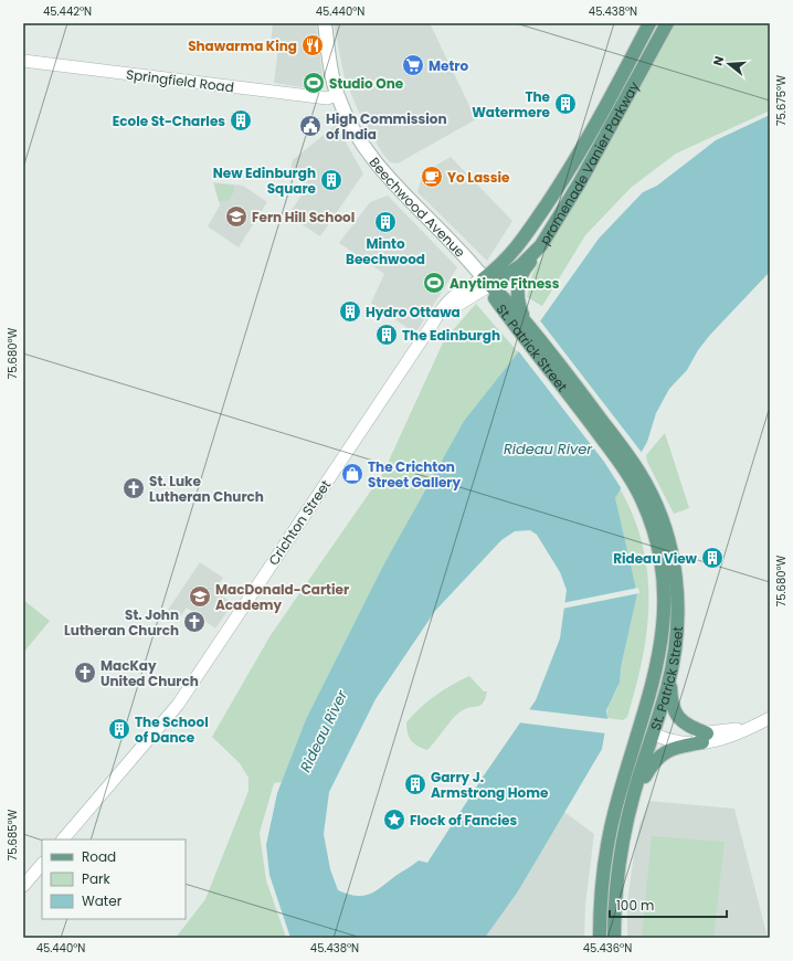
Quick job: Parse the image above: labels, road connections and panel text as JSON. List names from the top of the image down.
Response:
{
  "streets": {
    "main road": ["promenade Vanier Parkway", "Beechwood Avenue", "St. Patrick Street"],
    "street": ["Springfield Road", "Crichton Street"]
  },
  "crossings": [
    ["Springfield Road", "Beechwood Avenue"],
    ["promenade Vanier Parkway", "Beechwood Avenue"],
    ["promenade Vanier Parkway", "St. Patrick Street"],
    ["promenade Vanier Parkway", "Crichton Street"],
    ["Beechwood Avenue", "St. Patrick Street"],
    ["Beechwood Avenue", "Crichton Street"],
    ["St. Patrick Street", "Crichton Street"]
  ],
  "water": ["Rideau River"],
  "places": {
    "restaurant": ["Shawarma King"],
    "supermarket": ["Metro"],
    "sports": ["Studio One", "Anytime Fitness"],
    "building": [
      "The Watermere",
      "Ecole St-Charles",
      "New Edinburgh Square",
      "Minto Beechwood",
      "Hydro Ottawa",
      "The Edinburgh",
      "Rideau View",
      "The School of Dance",
      "Garry J. Armstrong Home"
    ],
    "public building": ["High Commission of India"],
    "cafe": ["Yo Lassie"],
    "school or university": ["Fern Hill School", "MacDonald-Cartier Academy"],
    "shop": ["The Crichton Street Gallery"],
    "church": ["St. Luke Lutheran Church", "St. John Lutheran Church", "MacKay United Church"],
    "place": ["Flock of Fancies"]
  },
  "legend": ["Road", "Park", "Water"],
  "scale_bar": "100 m",
  "north": "left",
  "coordinates": [
    "45.442°N",
    "45.440°N",
    "45.438°N",
    "75.675°W",
    "75.680°W",
    "75.685°W",
    "45.436°N"
  ]
}
